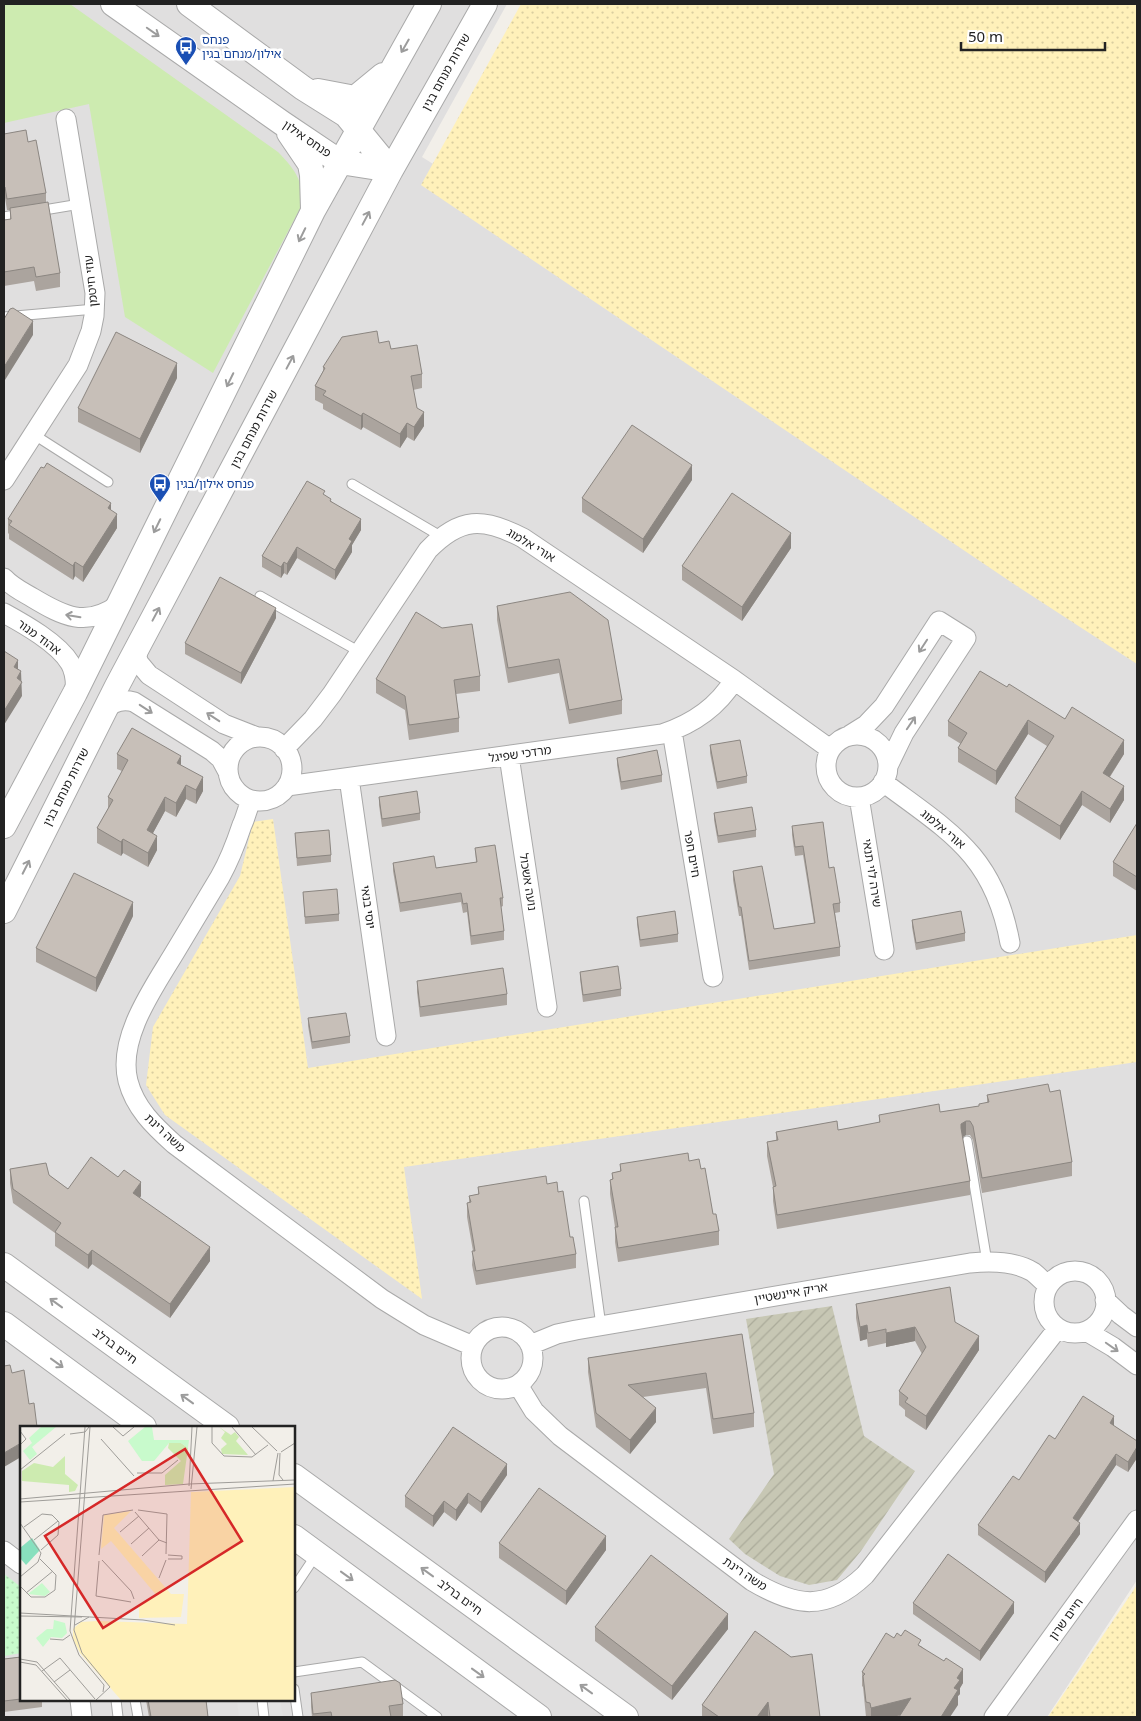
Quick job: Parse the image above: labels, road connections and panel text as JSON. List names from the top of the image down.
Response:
{
  "streets": {
    "street": [
      "שדרות מנחם בגין",
      "פנחס אילון",
      "עוזי חיטמן",
      "אורי אלמוג",
      "אהוד מנור",
      "מרדכי שפיגל",
      "חיים חפר",
      "שירה לוי תנאי",
      "נועה אשכול",
      "יוסי בנאי",
      "משה רינת",
      "אריק איינשטיין",
      "חיים ברלב",
      "חיים שרון"
    ]
  },
  "crossings": [
    ["שדרות מנחם בגין", "פנחס אילון"],
    ["אורי אלמוג", "מרדכי שפיגל"],
    ["אורי אלמוג", "שירה לוי תנאי"],
    ["אורי אלמוג", "משה רינת"],
    ["מרדכי שפיגל", "חיים חפר"],
    ["מרדכי שפיגל", "נועה אשכול"],
    ["מרדכי שפיגל", "יוסי בנאי"],
    ["מרדכי שפיגל", "משה רינת"],
    ["משה רינת", "אריק איינשטיין"]
  ],
  "places": {
    "bus stop": ["פנחס אילון/מנחם בגין", "פנחס אילון/בגין"]
  },
  "scale_bar": "50 m"
}
